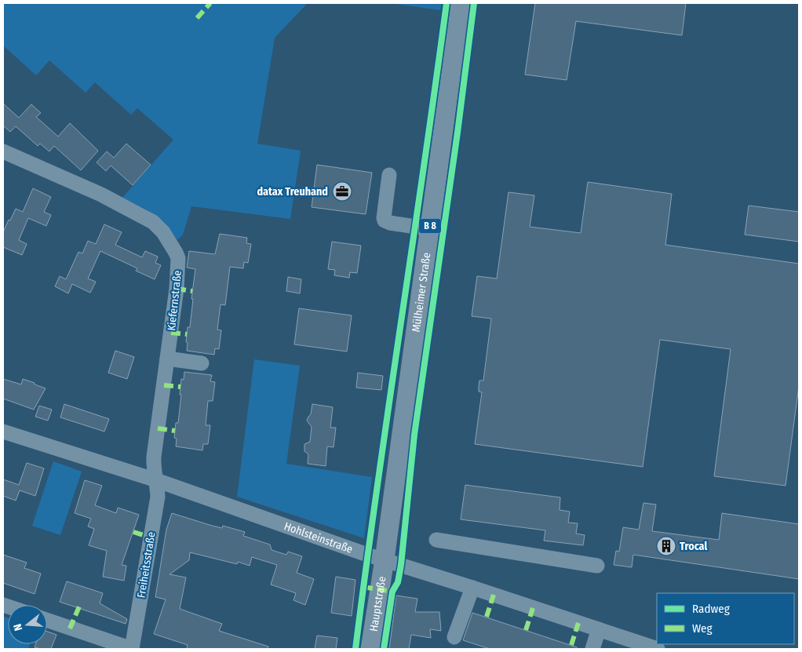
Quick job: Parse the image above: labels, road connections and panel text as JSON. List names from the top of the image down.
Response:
{
  "streets": {
    "main road": ["B 8", "Mülheimer Straße", "Hauptstraße"],
    "street": ["Kiefernstraße", "Hohlsteinstraße", "Freiheitsstraße"]
  },
  "crossings": [
    ["Mülheimer Straße", "Hohlsteinstraße"],
    ["Mülheimer Straße", "Hauptstraße"],
    ["Kiefernstraße", "Hohlsteinstraße"],
    ["Kiefernstraße", "Freiheitsstraße"],
    ["Hohlsteinstraße", "Freiheitsstraße"],
    ["Hohlsteinstraße", "Hauptstraße"]
  ],
  "places": {
    "office": ["datax Treuhand"],
    "building": ["Trocal"]
  },
  "legend": ["Radweg", "Weg"],
  "north": "left"
}
